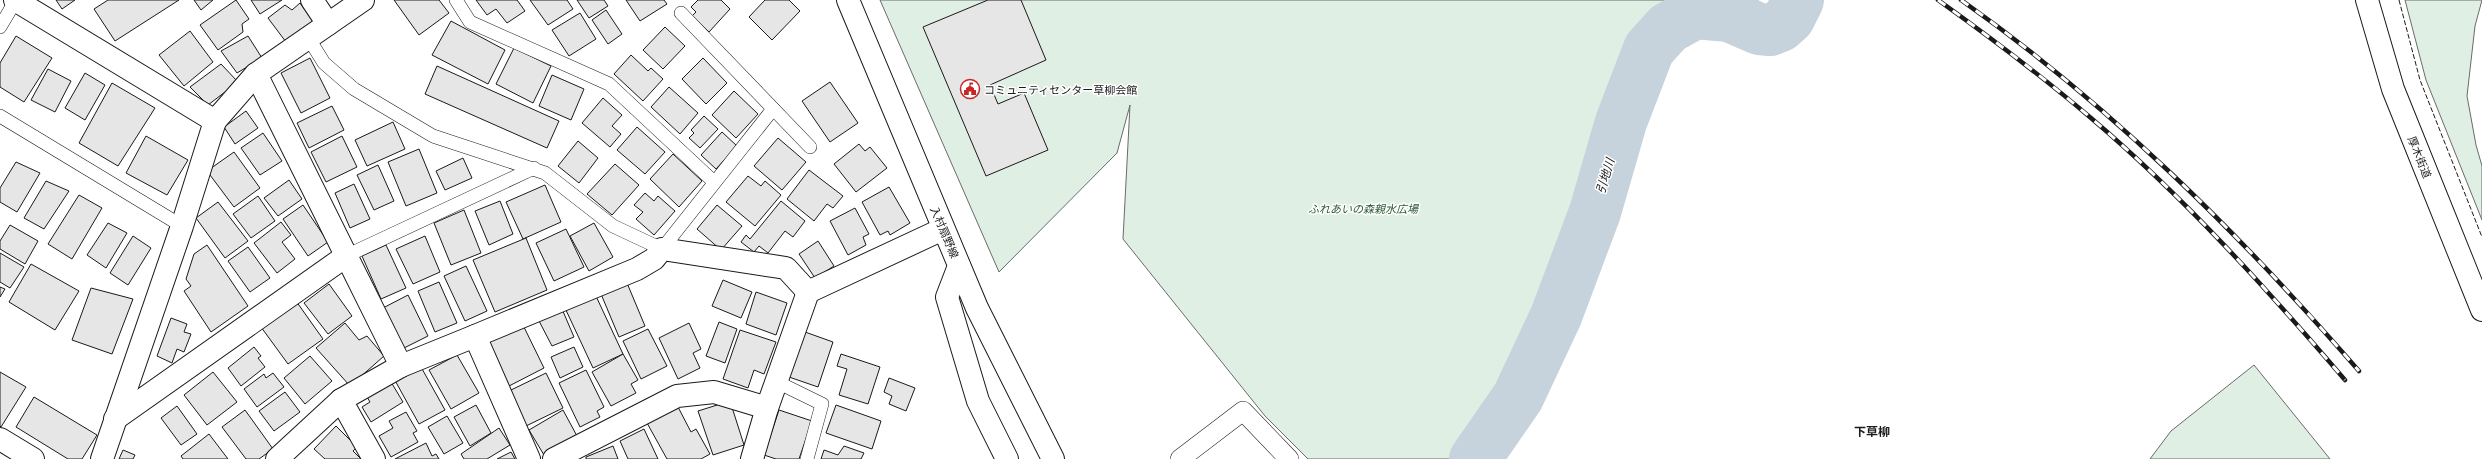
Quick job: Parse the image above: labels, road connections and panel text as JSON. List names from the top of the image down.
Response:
{
  "streets": {
    "street": ["厚木街道", "入村扇野線"]
  },
  "districts": ["下草柳"],
  "water": ["引地川"],
  "parks": ["ふれあいの森親水広場"],
  "places": {
    "public building": ["コミュニティセンター草柳会館"]
  }
}
